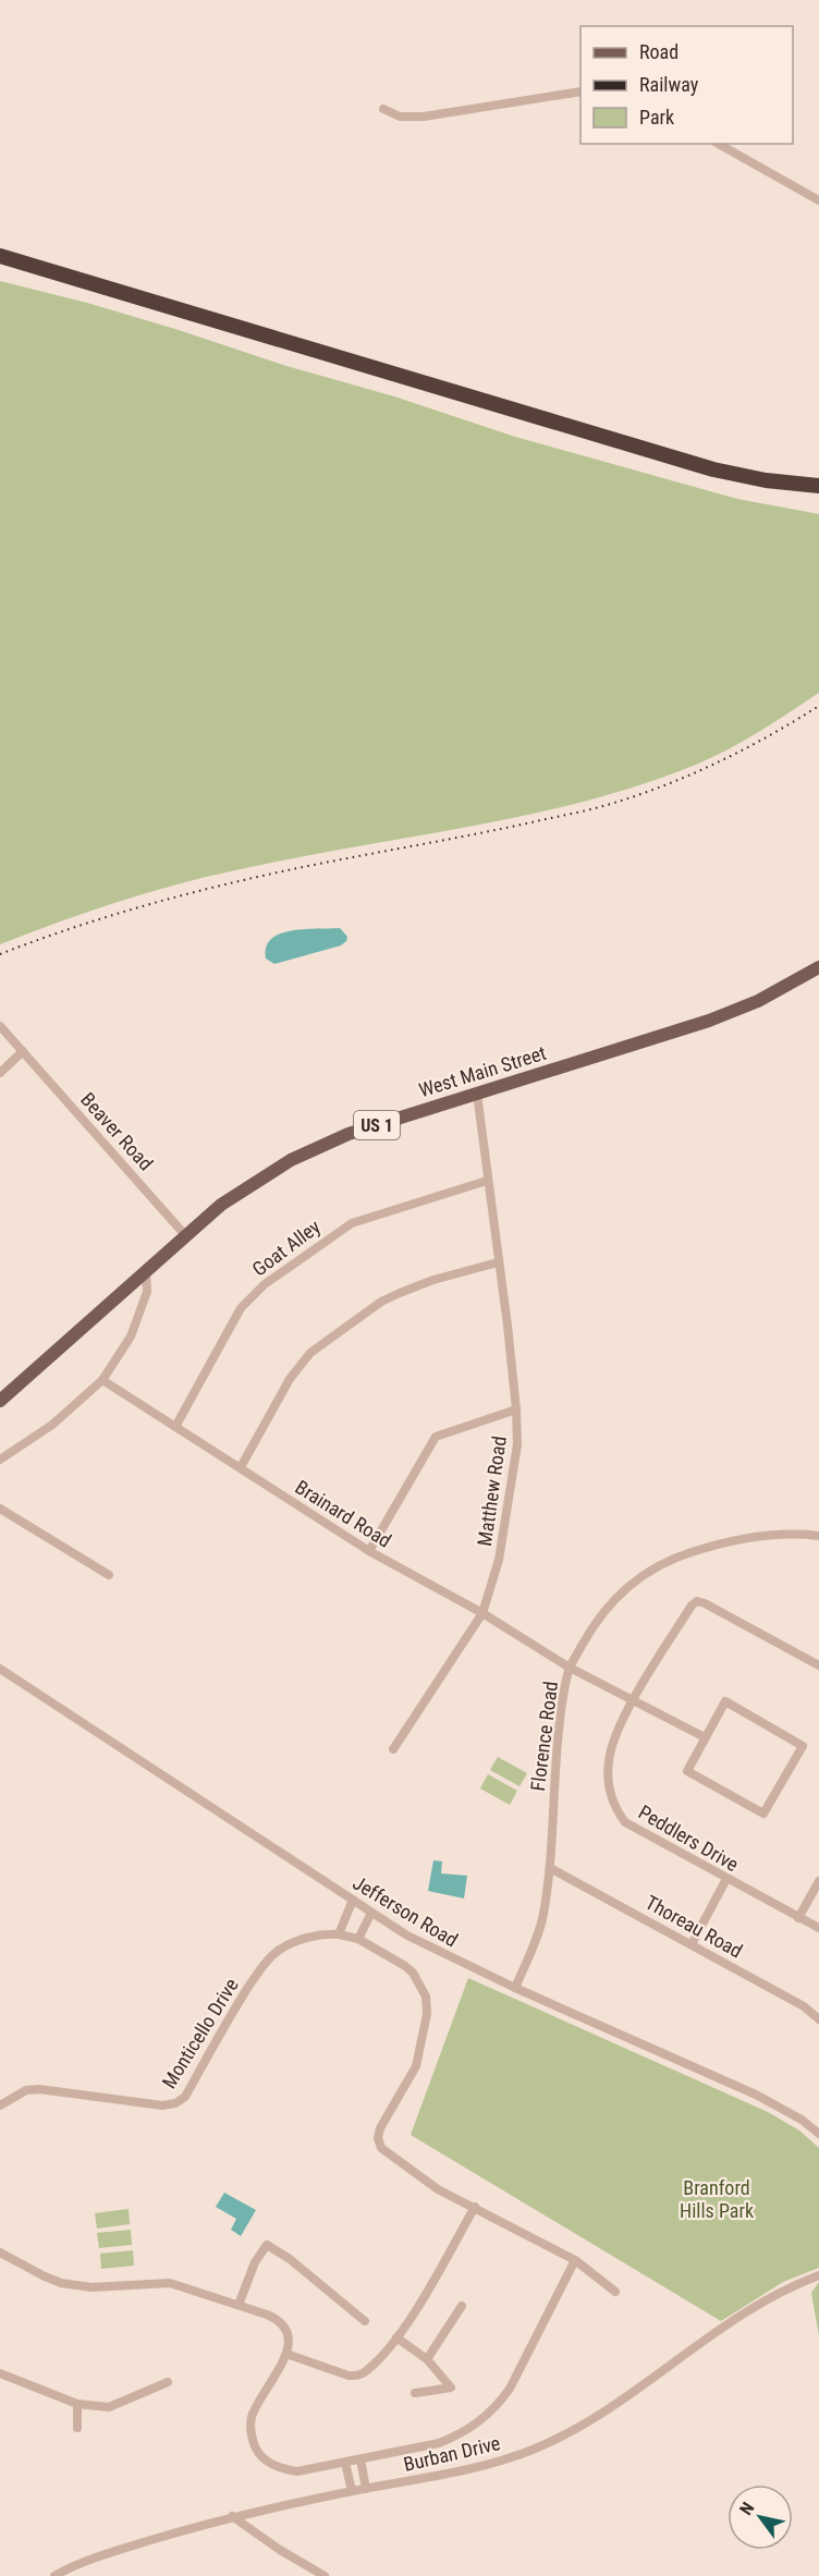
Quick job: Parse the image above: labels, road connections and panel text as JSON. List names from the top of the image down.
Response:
{
  "streets": {
    "main road": ["West Main Street", "US 1"],
    "street": [
      "Beaver Road",
      "Goat Alley",
      "Matthew Road",
      "Brainard Road",
      "Florence Road",
      "Peddlers Drive",
      "Jefferson Road",
      "Thoreau Road",
      "Monticello Drive",
      "Burban Drive"
    ]
  },
  "crossings": [
    ["West Main Street", "Beaver Road"],
    ["West Main Street", "Matthew Road"],
    ["Goat Alley", "Matthew Road"],
    ["Goat Alley", "Brainard Road"],
    ["Matthew Road", "Brainard Road"],
    ["Brainard Road", "Florence Road"],
    ["Florence Road", "Jefferson Road"],
    ["Florence Road", "Thoreau Road"]
  ],
  "parks": ["Branford Hills Park"],
  "legend": ["Road", "Railway", "Park"],
  "north": "top left"
}
